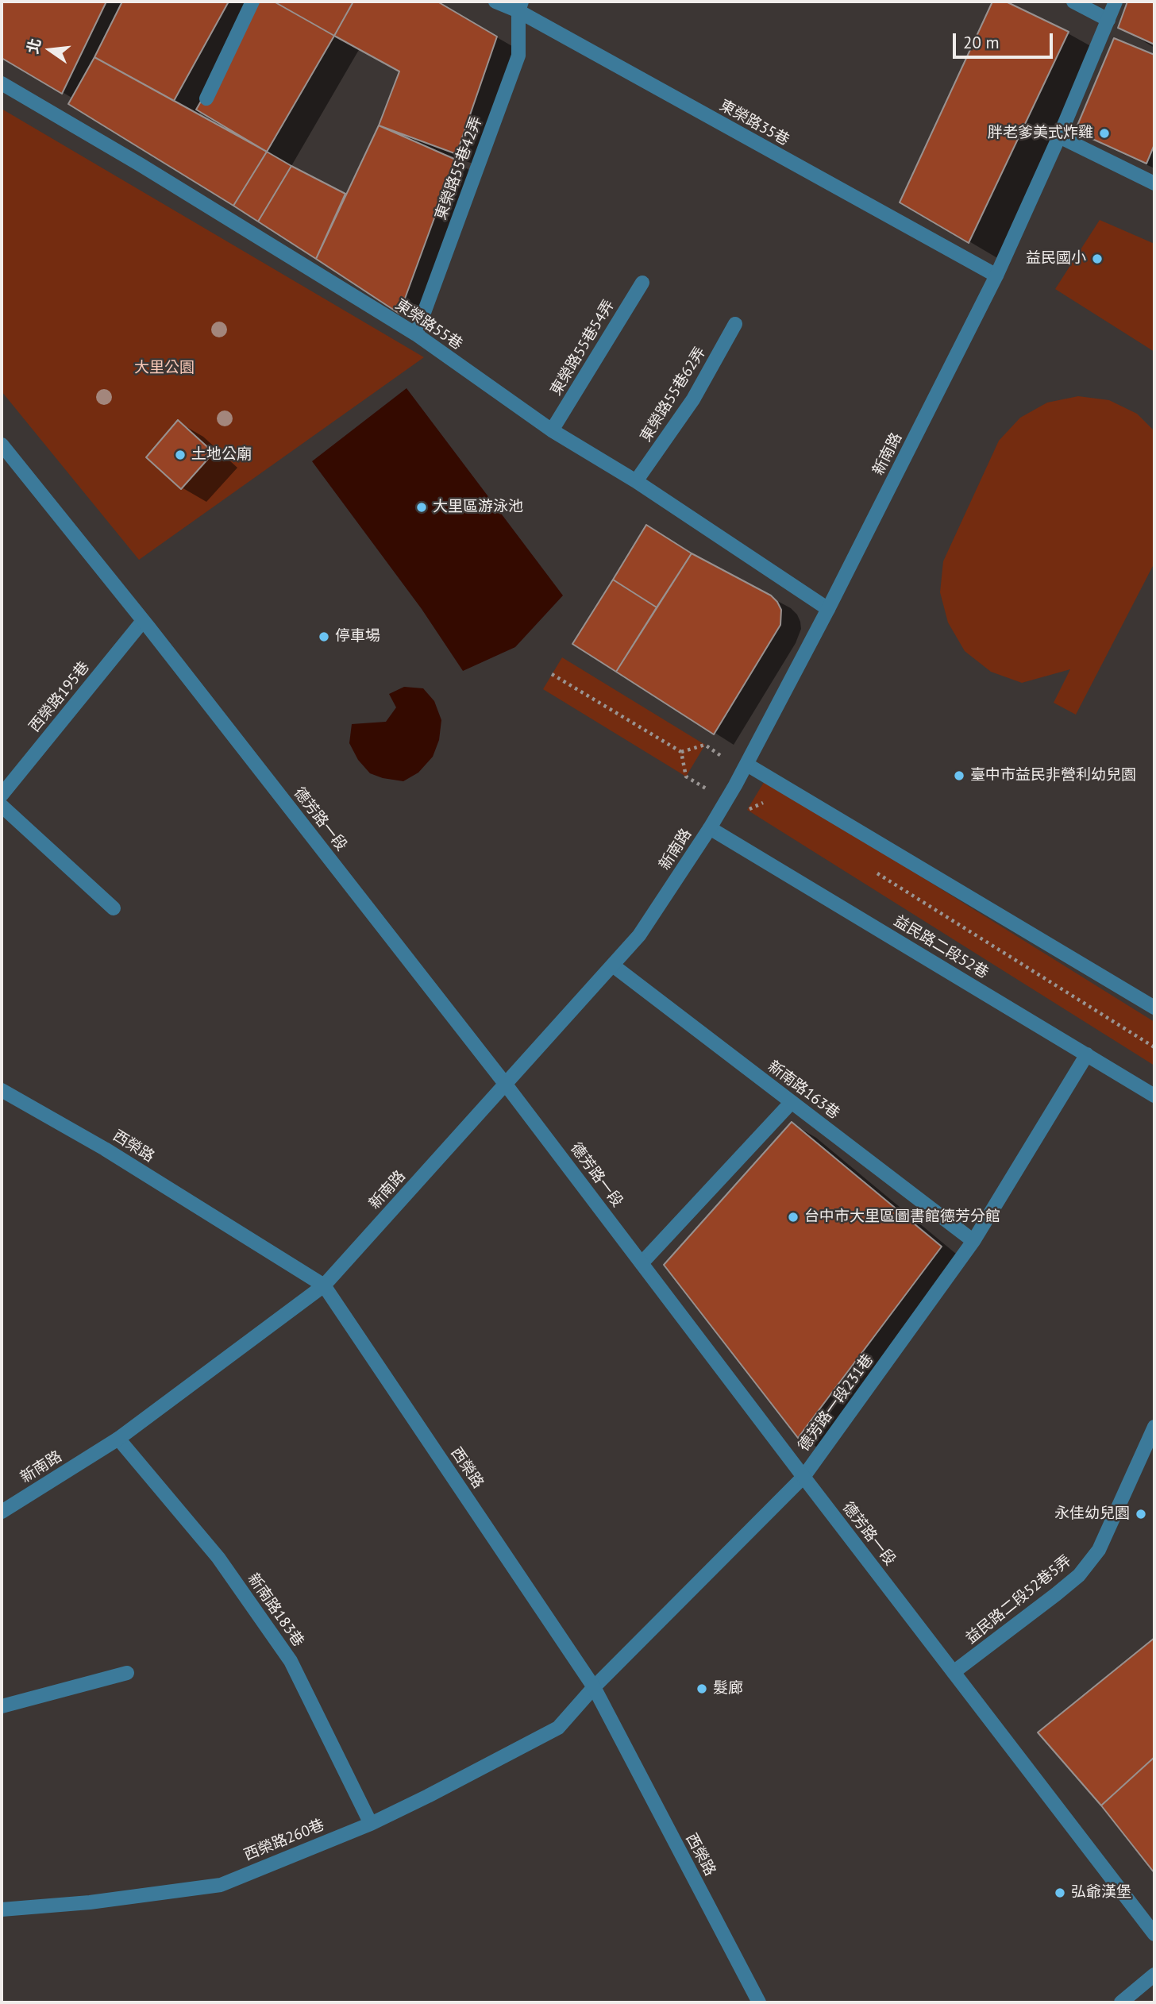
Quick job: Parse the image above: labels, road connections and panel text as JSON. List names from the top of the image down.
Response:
{
  "streets": {
    "street": [
      "東榮路35巷",
      "東榮路55巷42弄",
      "東榮路55巷",
      "東榮路55巷54弄",
      "東榮路55巷62弄",
      "新南路",
      "西榮路195巷",
      "德芳路一段",
      "益民路二段52巷",
      "新南路163巷",
      "西榮路",
      "德芳路一段231巷",
      "益民路二段52巷5弄",
      "新南路183巷",
      "西榮路260巷"
    ]
  },
  "crossings": [
    ["東榮路35巷", "東榮路55巷42弄"],
    ["東榮路35巷", "新南路"],
    ["東榮路55巷42弄", "東榮路55巷"],
    ["東榮路55巷", "東榮路55巷54弄"],
    ["東榮路55巷", "東榮路55巷62弄"],
    ["東榮路55巷", "新南路"],
    ["新南路", "德芳路一段"],
    ["新南路", "益民路二段52巷"],
    ["新南路", "新南路163巷"],
    ["新南路", "西榮路"],
    ["新南路", "新南路183巷"],
    ["西榮路195巷", "德芳路一段"],
    ["德芳路一段", "德芳路一段231巷"],
    ["德芳路一段", "益民路二段52巷5弄"],
    ["益民路二段52巷", "德芳路一段231巷"],
    ["新南路163巷", "德芳路一段231巷"],
    ["西榮路", "德芳路一段231巷"],
    ["德芳路一段231巷", "西榮路260巷"],
    ["新南路183巷", "西榮路260巷"]
  ],
  "parks": ["大里公園"],
  "places": [
    "胖老爹美式炸雞",
    "益民國小",
    "土地公廟",
    "大里區游泳池",
    "停車場",
    "臺中市益民非營利幼兒園",
    "台中市大里區圖書館德芳分館",
    "永佳幼兒園",
    "髮廊",
    "弘爺漢堡"
  ],
  "scale_bar": "20 m",
  "north": "left"
}
